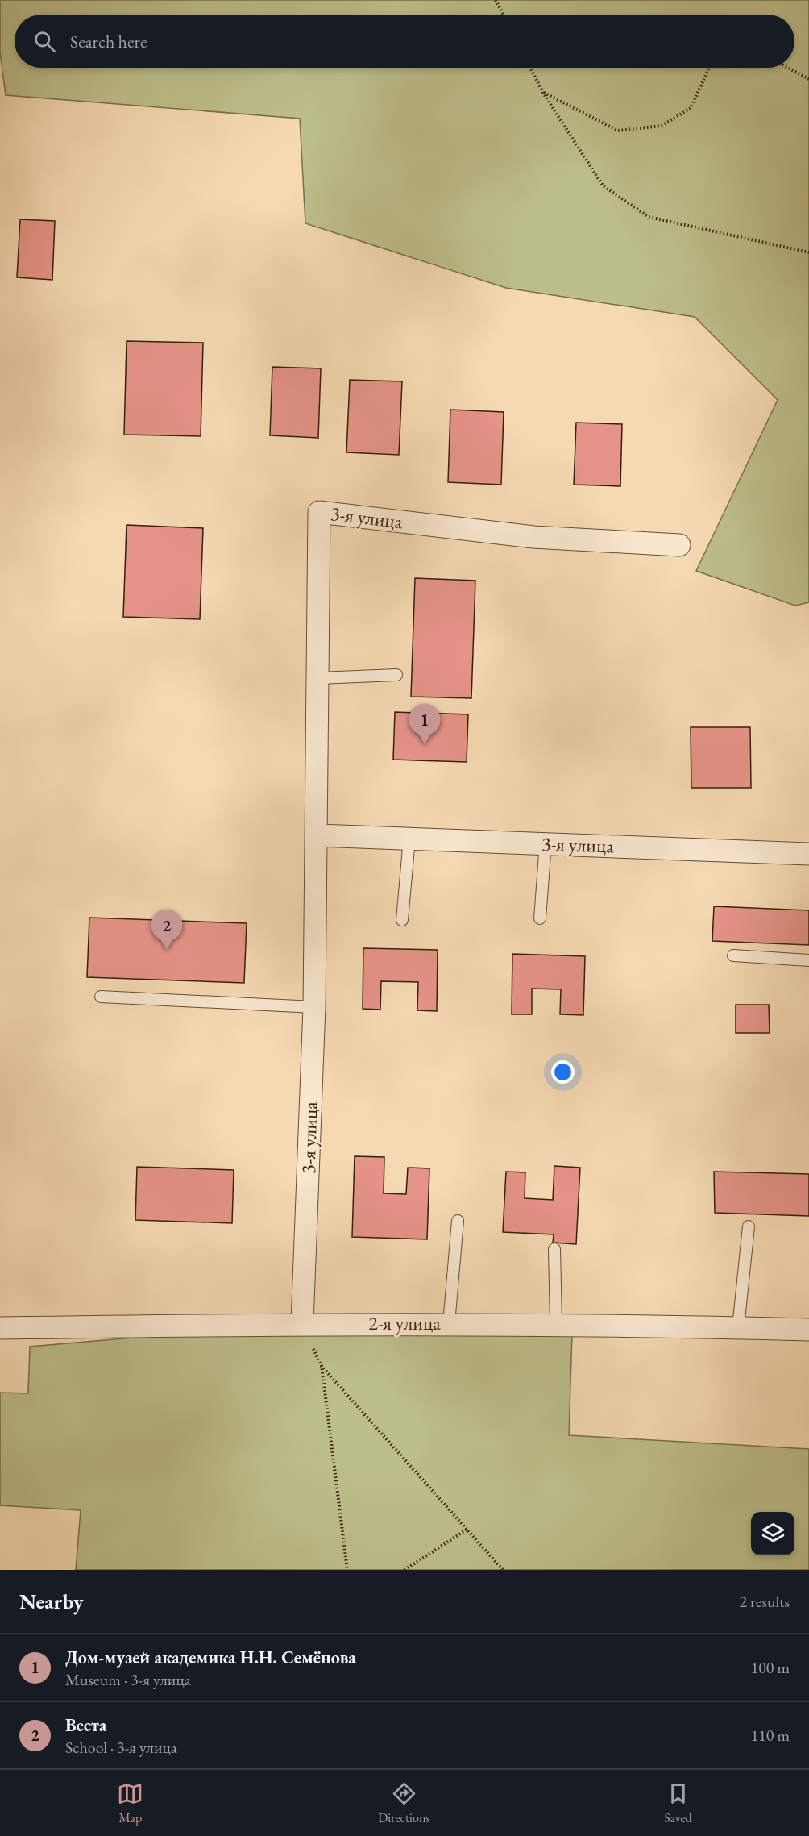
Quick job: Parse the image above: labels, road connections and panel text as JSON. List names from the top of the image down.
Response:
{
  "streets": {
    "street": ["3-я улица", "2-я улица"]
  },
  "crossings": [
    ["3-я улица", "2-я улица"]
  ],
  "page": {
    "search": "Search here",
    "pins": ["1", "2"],
    "heading": ["Nearby", "2 results"],
    "list": [
      {
        "mark": "1",
        "name": "Дом-музей академика Н.Н. Семёнова",
        "note": "Museum · 3-я улица",
        "value": "100 m"
      },
      {
        "mark": "2",
        "name": "Веста",
        "note": "School · 3-я улица",
        "value": "110 m"
      }
    ],
    "nav": ["Map", "Directions", "Saved"]
  }
}
